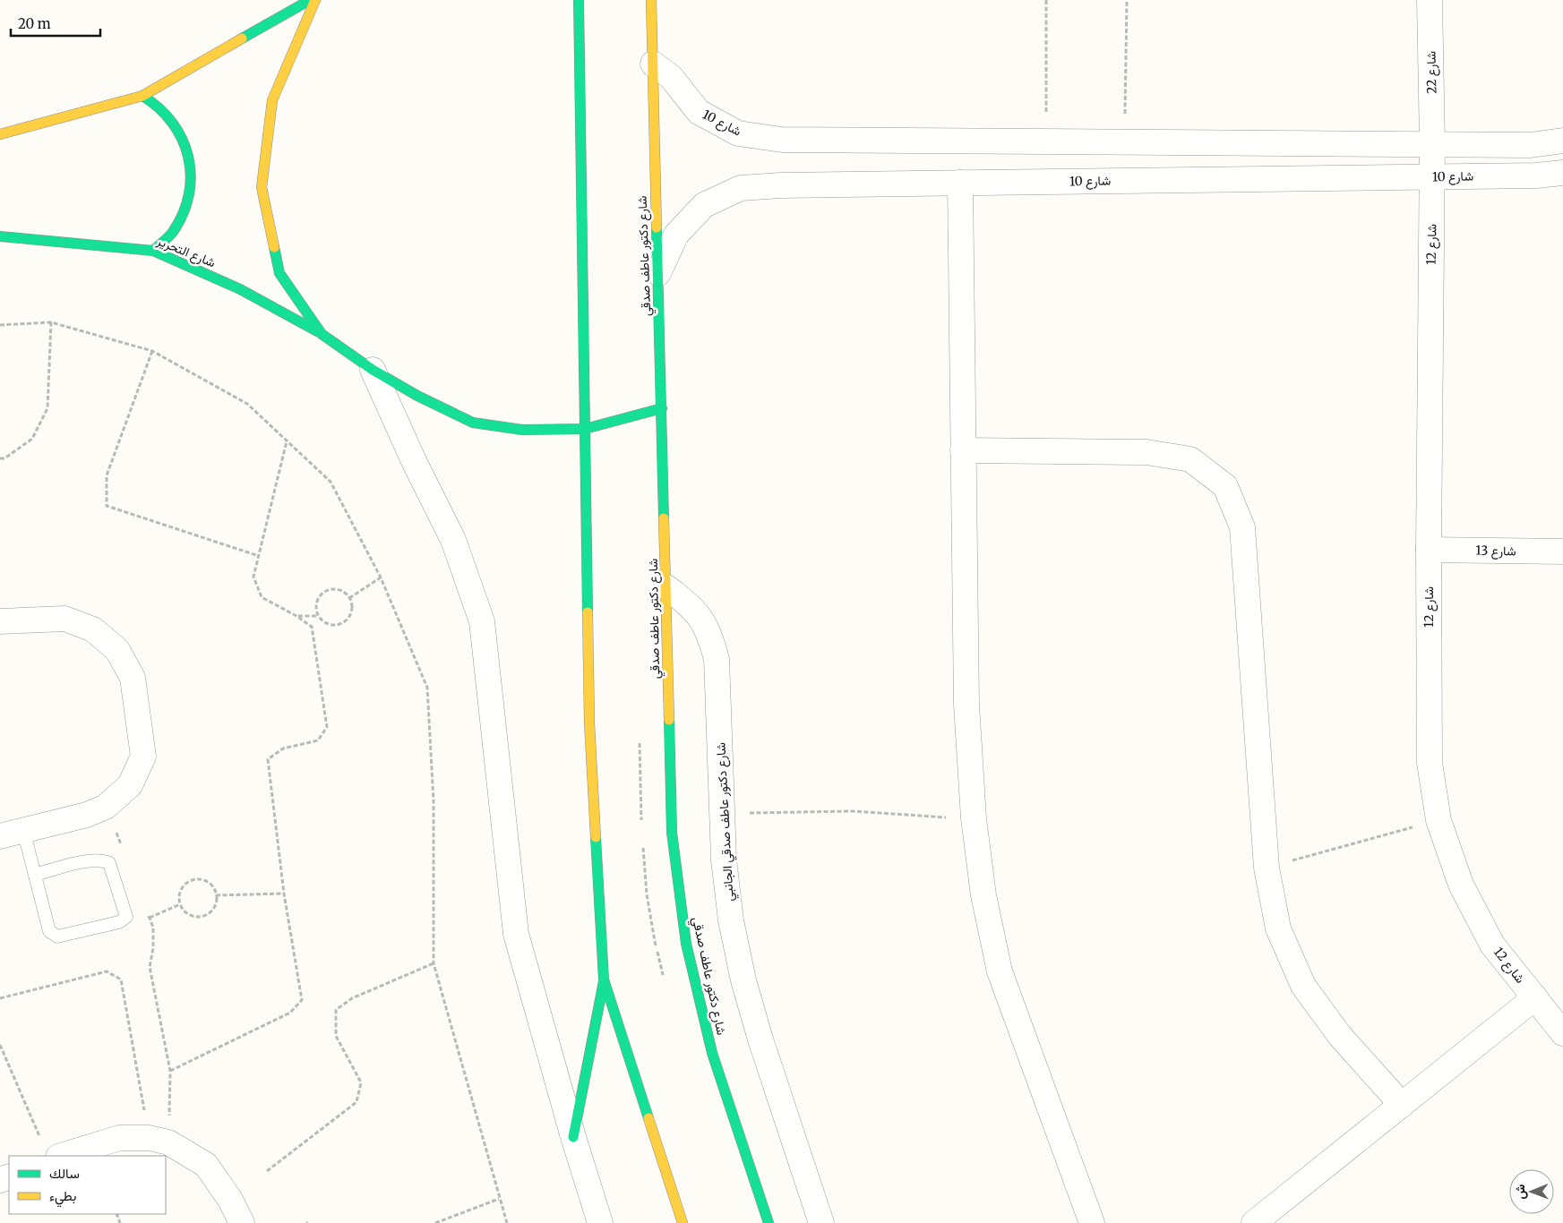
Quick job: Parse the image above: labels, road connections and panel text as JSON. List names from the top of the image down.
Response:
{
  "streets": {
    "street": [
      "شارع 22",
      "شارع 10",
      "شارع 12",
      "شارع التحرير",
      "شارع دكتور عاطف صدقي",
      "شارع 13",
      "شارع دكتور عاطف صدقي الجانبي"
    ]
  },
  "crossings": [
    ["شارع 22", "شارع 10"],
    ["شارع 22", "شارع 12"],
    ["شارع 10", "شارع 12"],
    ["شارع 10", "شارع دكتور عاطف صدقي"],
    ["شارع 12", "شارع 13"],
    ["شارع دكتور عاطف صدقي", "شارع دكتور عاطف صدقي الجانبي"]
  ],
  "legend": ["سالك", "بطيء"],
  "scale_bar": "20 m",
  "north": "left"
}
